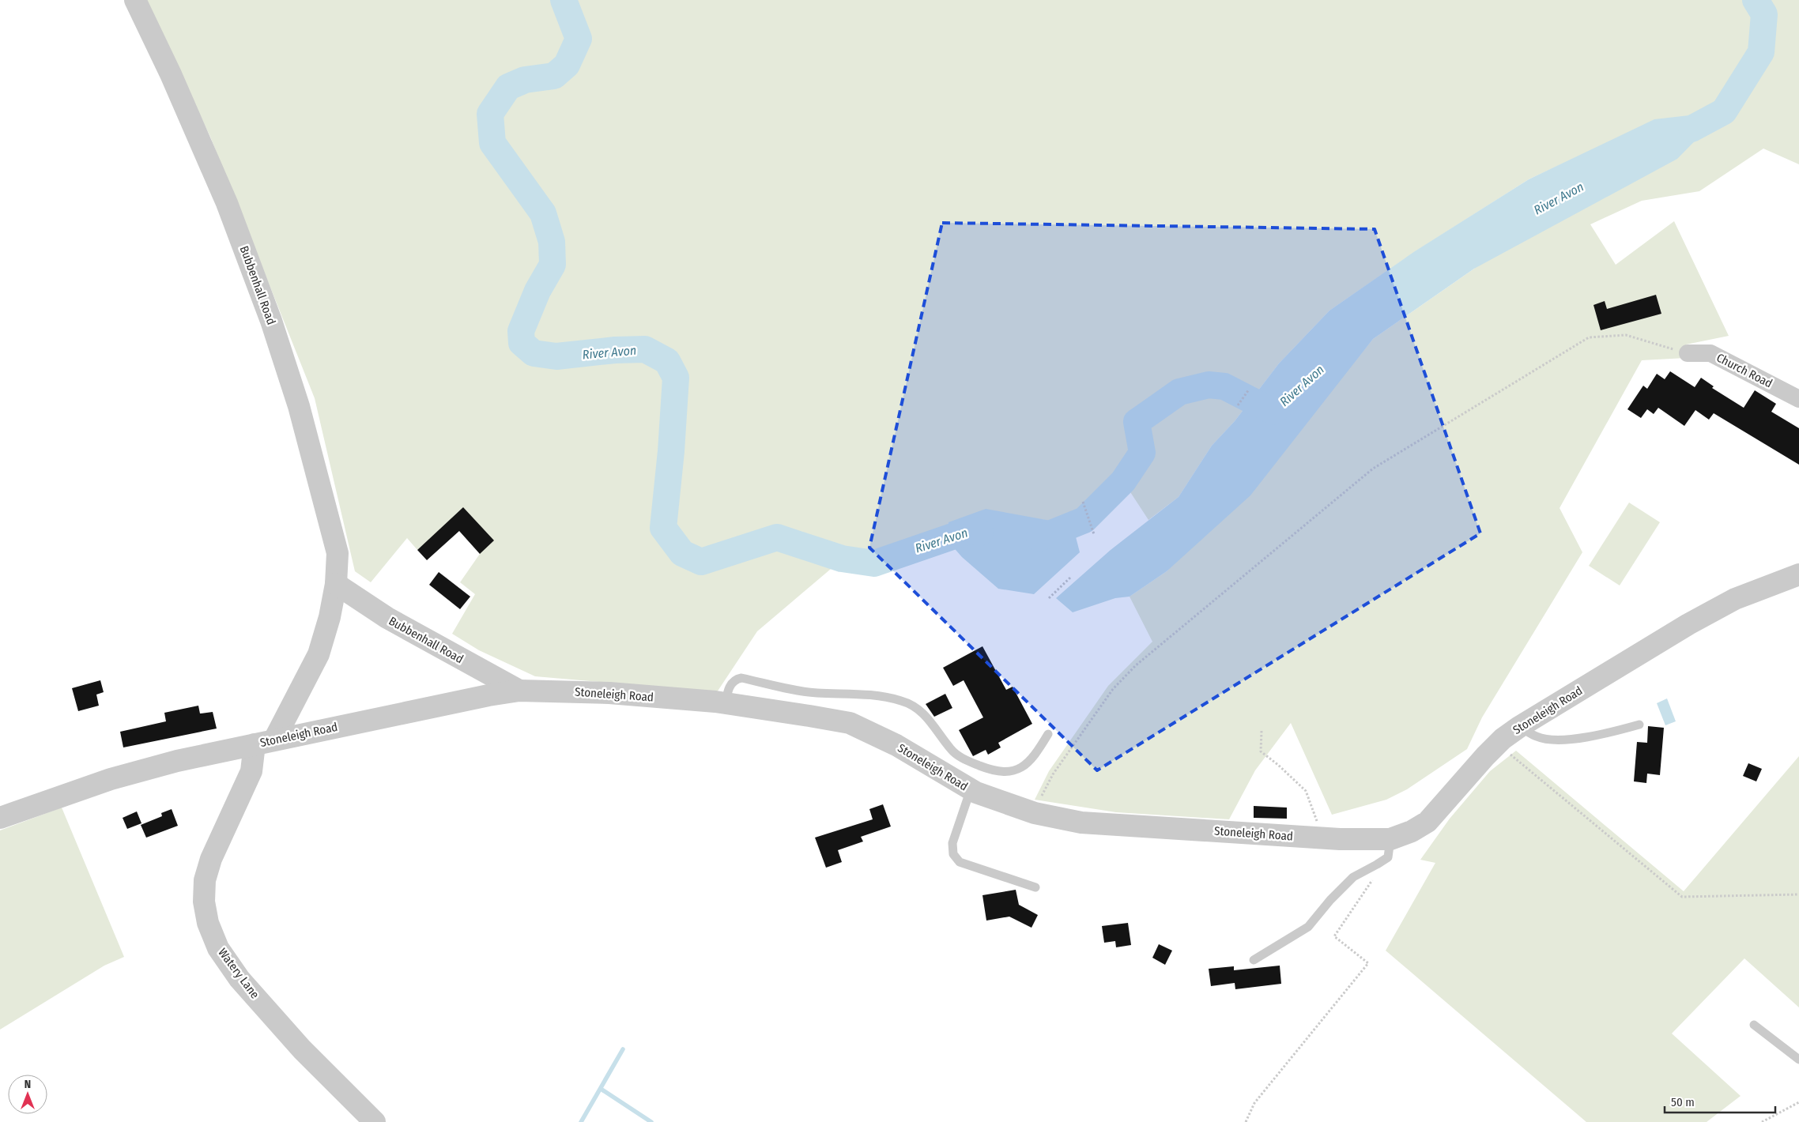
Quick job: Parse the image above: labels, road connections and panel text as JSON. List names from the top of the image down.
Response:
{
  "streets": {
    "street": [
      "Bubbenhall Road",
      "Church Road",
      "Stoneleigh Road",
      "Watery Lane"
    ]
  },
  "crossings": [
    ["Bubbenhall Road", "Stoneleigh Road"],
    ["Bubbenhall Road", "Watery Lane"],
    ["Stoneleigh Road", "Watery Lane"]
  ],
  "water": ["River Avon"],
  "scale_bar": "50 m",
  "north": "top"
}
